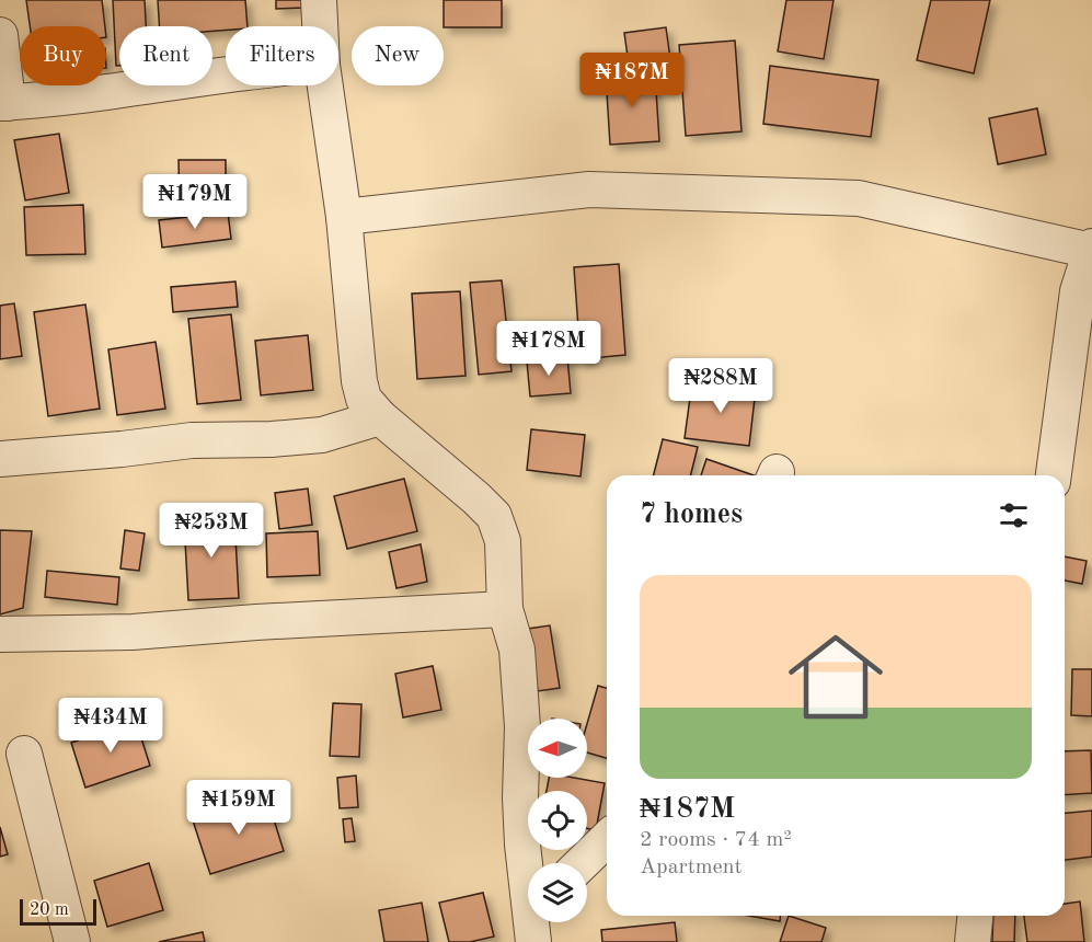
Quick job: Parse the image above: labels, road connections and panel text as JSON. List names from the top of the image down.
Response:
{
  "scale_bar": "20 m",
  "north": "left",
  "page": {
    "chip": [
      "Buy",
      "Rent",
      "Filters",
      "New"
    ],
    "price": [
      "₦187M",
      "₦179M",
      "₦178M",
      "₦288M",
      "₦253M",
      "₦434M",
      "₦159M"
    ],
    "heading": "7 homes",
    "list": [
      {
        "name": "₦187M",
        "note": "2 rooms · 74 m² · Apartment"
      }
    ],
    "scale": "20 m"
  }
}
